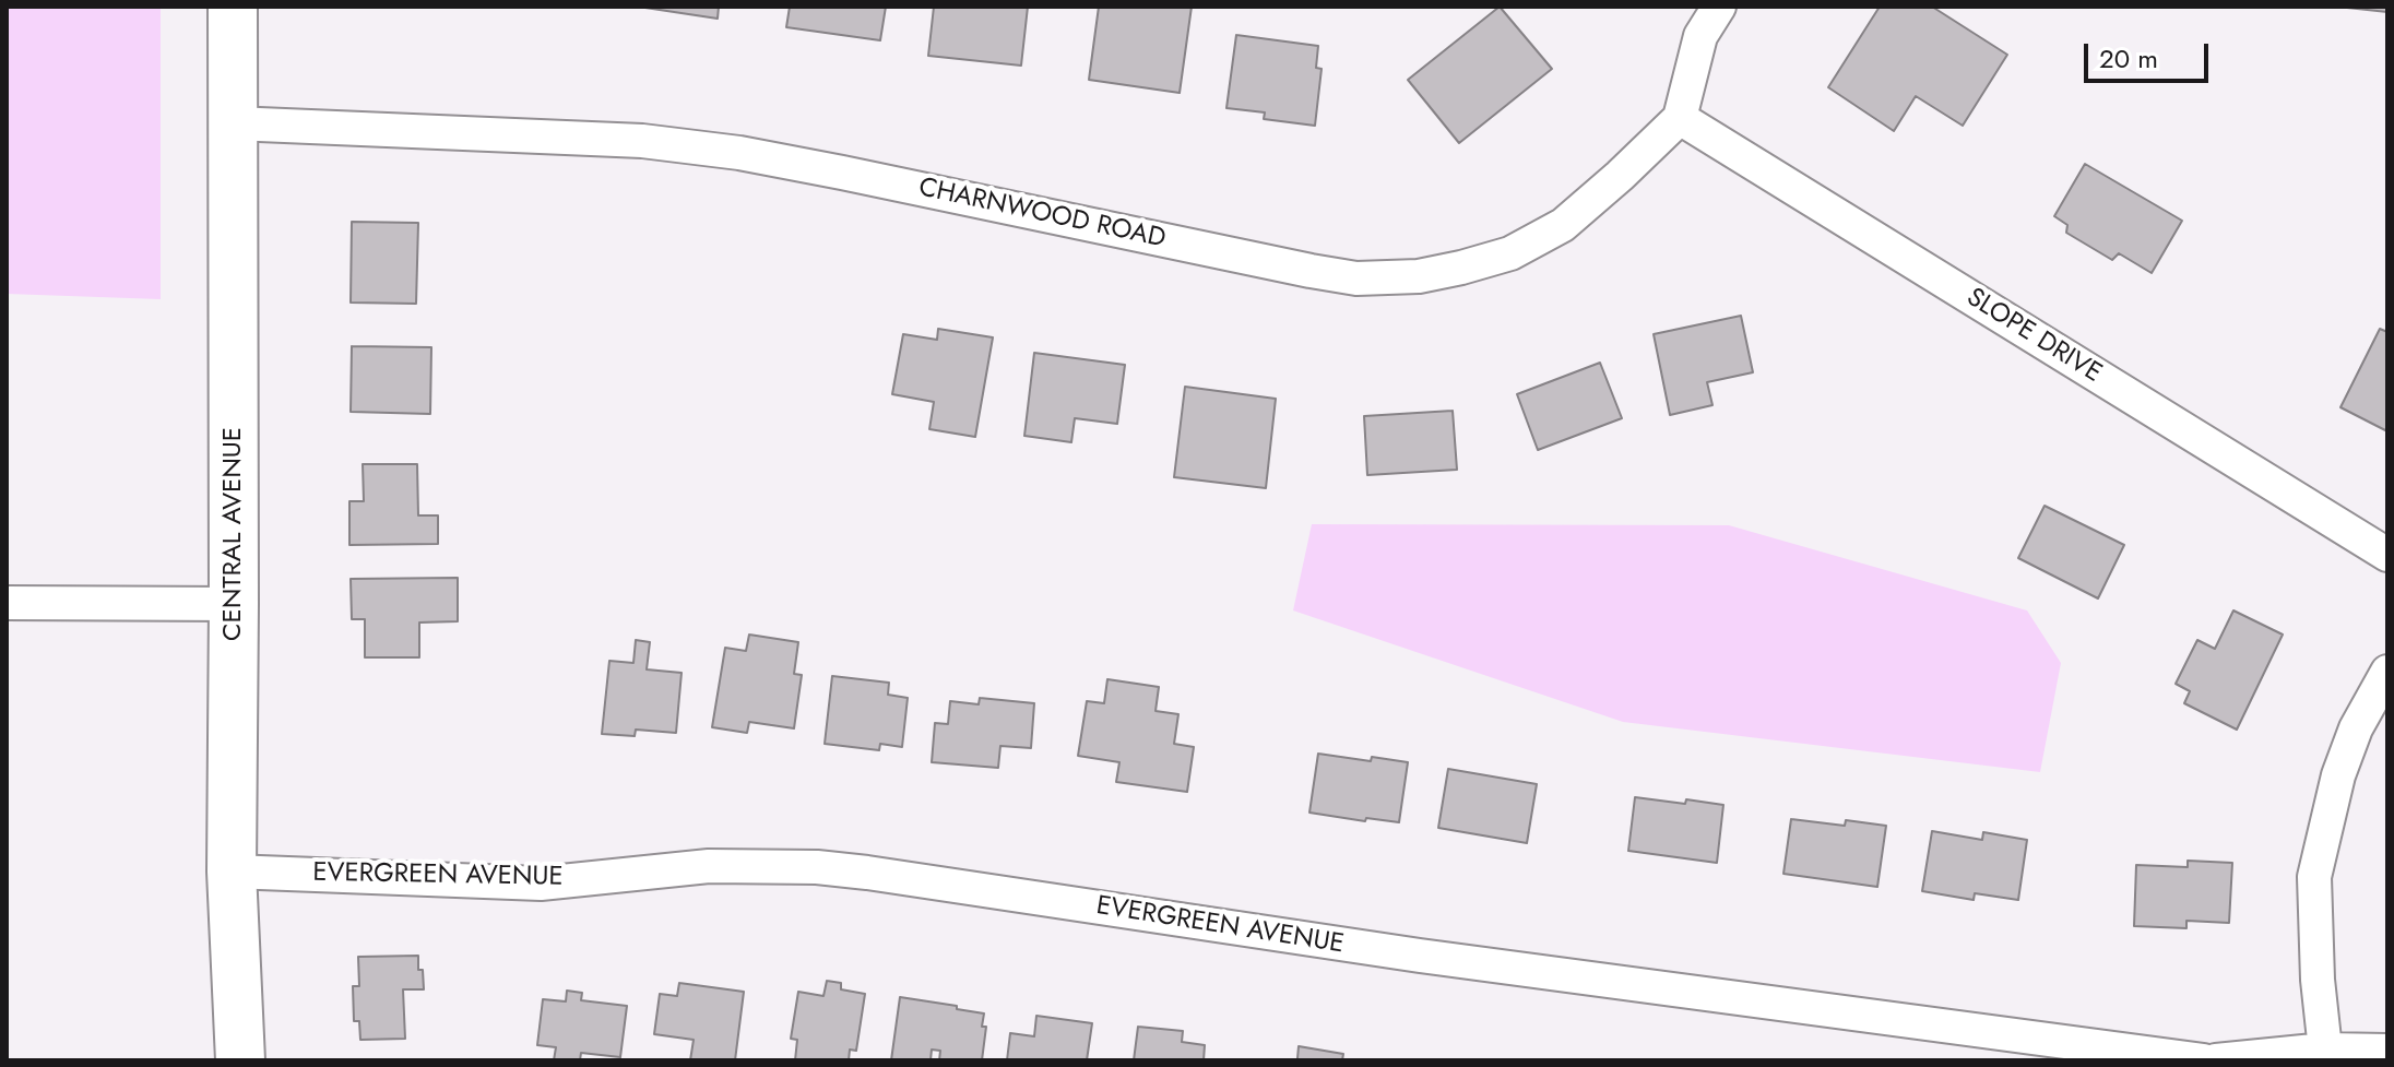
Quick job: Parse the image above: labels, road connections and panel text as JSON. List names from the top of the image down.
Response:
{
  "streets": {
    "street": [
      "CHARNWOOD ROAD",
      "SLOPE DRIVE",
      "CENTRAL AVENUE",
      "EVERGREEN AVENUE"
    ]
  },
  "crossings": [
    ["CHARNWOOD ROAD", "SLOPE DRIVE"],
    ["CHARNWOOD ROAD", "CENTRAL AVENUE"],
    ["CENTRAL AVENUE", "EVERGREEN AVENUE"]
  ],
  "scale_bar": "20 m"
}
